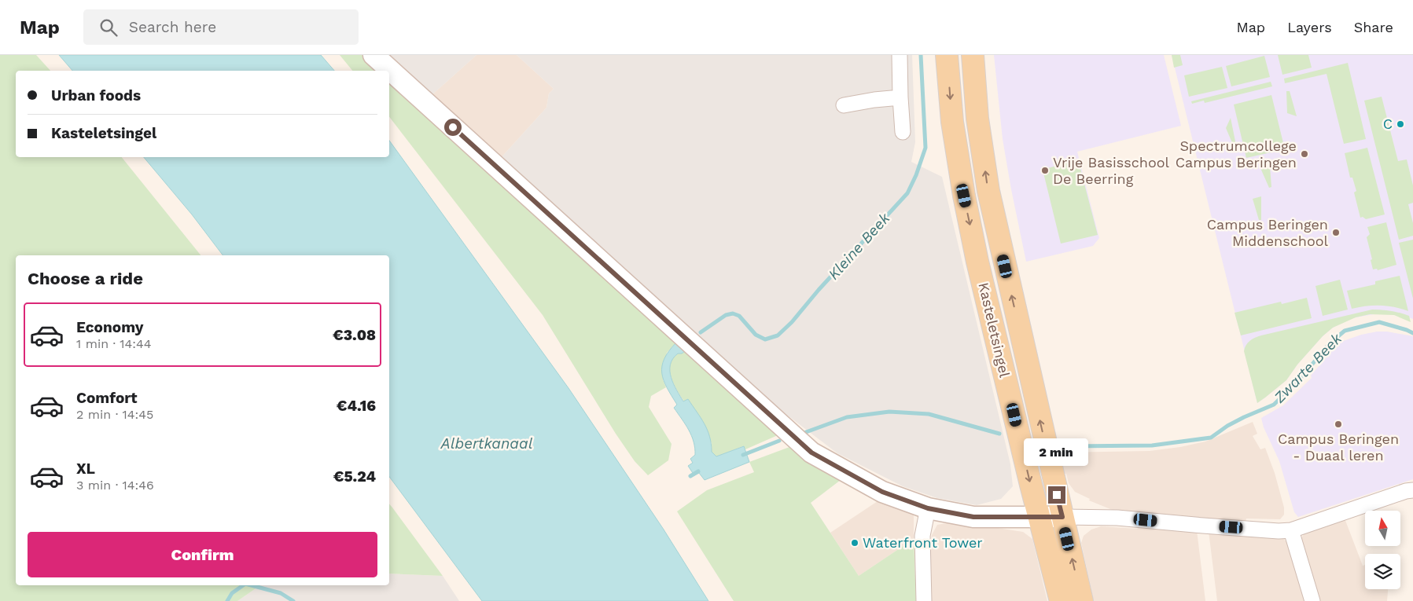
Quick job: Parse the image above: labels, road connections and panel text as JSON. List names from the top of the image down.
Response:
{
  "streets": {
    "main road": ["Kasteletsingel"]
  },
  "water": ["Kleine Beek", "Zwarte Beek", "Albertkanaal"],
  "places": [
    "C",
    "Spectrumcollege Campus Beringen",
    "Vrije Basisschool De Beerring",
    "Campus Beringen Middenschool",
    "Campus Beringen - Duaal leren",
    "Waterfront Tower"
  ],
  "north": "top",
  "page": {
    "header": "Map",
    "search": "Search here",
    "nav": ["Map", "Layers", "Share"],
    "banner": ["Urban foods", "Kasteletsingel"],
    "heading": "Choose a ride",
    "list": [
      {
        "name": "Economy",
        "note": "1 min · 14:44",
        "value": "€3.08"
      },
      {
        "name": "Comfort",
        "note": "2 min · 14:45",
        "value": "€4.16"
      },
      {
        "name": "XL",
        "note": "3 min · 14:46",
        "value": "€5.24"
      }
    ],
    "bubble": "2 min",
    "buttons": "Confirm"
  }
}
